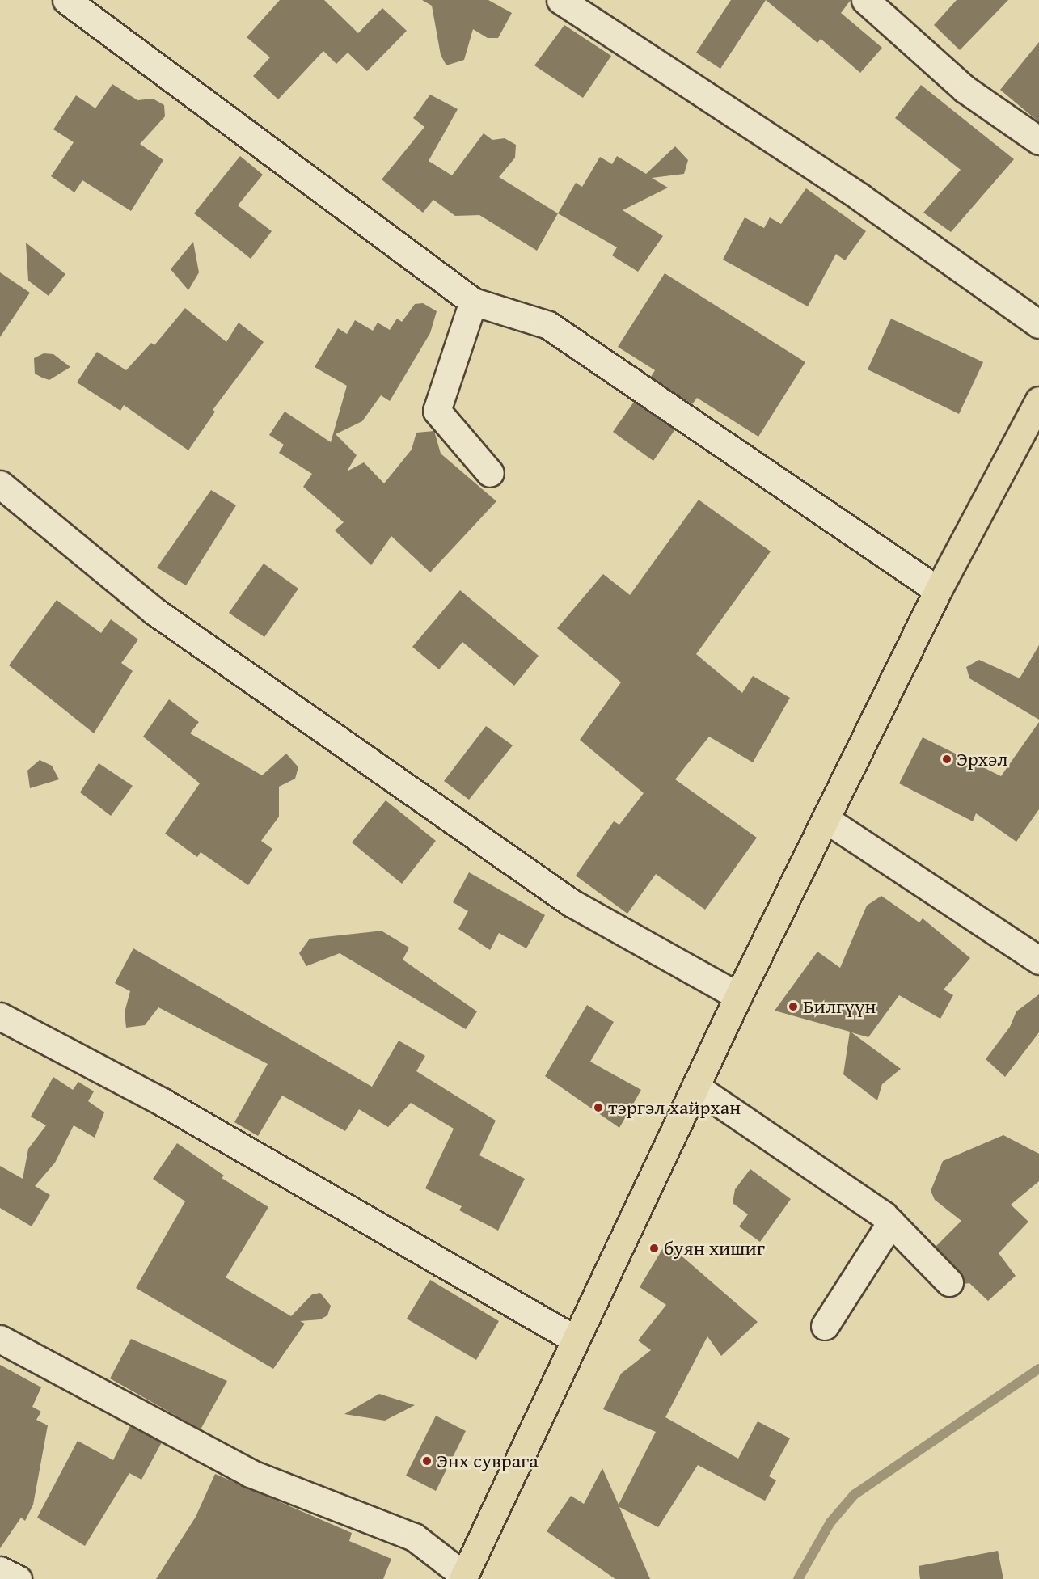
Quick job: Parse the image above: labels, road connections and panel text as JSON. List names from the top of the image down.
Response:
{
  "places": [
    "Эрхэл",
    "Билгүүн",
    "тэргэл хайрхан",
    "буян хишиг",
    "Энх суврага"
  ]
}
